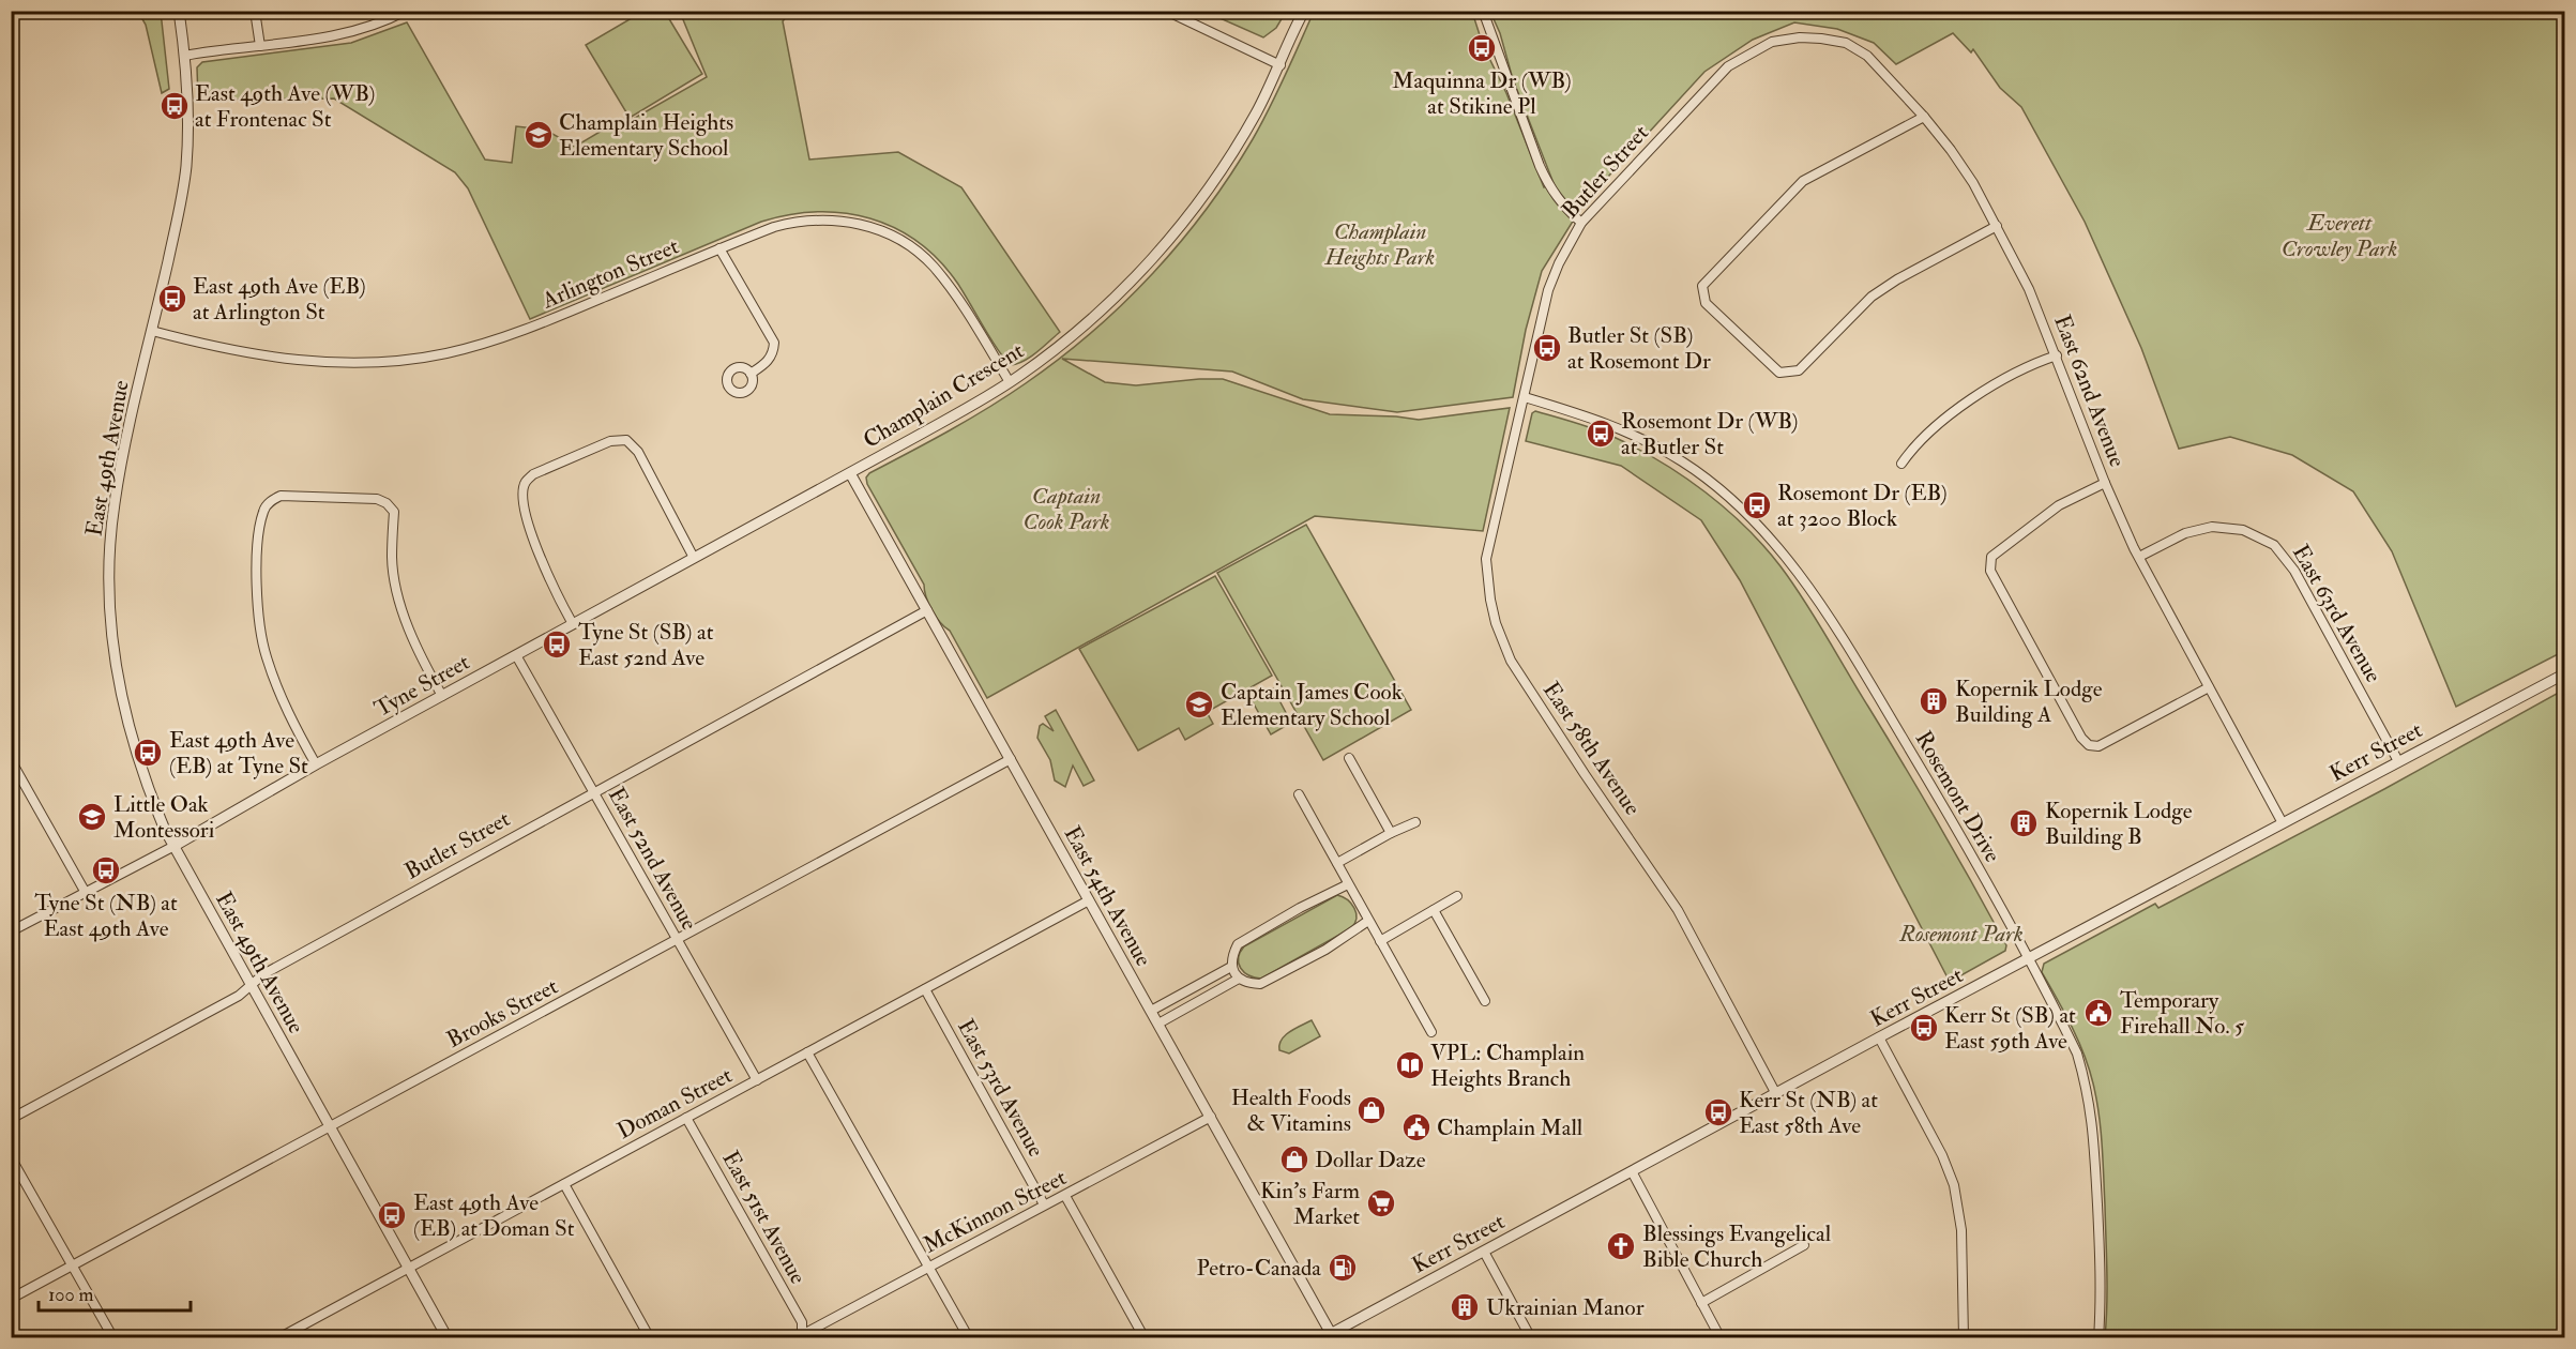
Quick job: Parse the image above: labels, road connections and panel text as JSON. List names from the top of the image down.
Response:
{
  "streets": {
    "street": [
      "Butler Street",
      "Arlington Street",
      "East 62nd Avenue",
      "Champlain Crescent",
      "East 49th Avenue",
      "East 63rd Avenue",
      "Tyne Street",
      "East 58th Avenue",
      "Kerr Street",
      "Rosemont Drive",
      "East 52nd Avenue",
      "East 54th Avenue",
      "Brooks Street",
      "East 53rd Avenue",
      "Doman Street",
      "McKinnon Street",
      "East 51st Avenue"
    ]
  },
  "crossings": [
    ["Butler Street", "East 62nd Avenue"],
    ["Butler Street", "East 49th Avenue"],
    ["Butler Street", "East 58th Avenue"],
    ["Butler Street", "Rosemont Drive"],
    ["Butler Street", "East 52nd Avenue"],
    ["Butler Street", "East 54th Avenue"],
    ["Arlington Street", "Champlain Crescent"],
    ["Arlington Street", "East 49th Avenue"],
    ["East 62nd Avenue", "East 63rd Avenue"],
    ["East 62nd Avenue", "Kerr Street"],
    ["Champlain Crescent", "Tyne Street"],
    ["Champlain Crescent", "East 54th Avenue"],
    ["East 49th Avenue", "Tyne Street"],
    ["East 49th Avenue", "Brooks Street"],
    ["East 49th Avenue", "Doman Street"],
    ["East 63rd Avenue", "Kerr Street"],
    ["Tyne Street", "East 52nd Avenue"],
    ["Tyne Street", "East 54th Avenue"],
    ["East 58th Avenue", "Kerr Street"],
    ["East 58th Avenue", "Rosemont Drive"],
    ["Kerr Street", "Rosemont Drive"],
    ["Kerr Street", "East 54th Avenue"],
    ["East 52nd Avenue", "Brooks Street"],
    ["East 52nd Avenue", "Doman Street"],
    ["East 54th Avenue", "Brooks Street"],
    ["East 54th Avenue", "Doman Street"],
    ["East 54th Avenue", "McKinnon Street"],
    ["East 53rd Avenue", "Doman Street"],
    ["East 53rd Avenue", "McKinnon Street"],
    ["Doman Street", "East 51st Avenue"],
    ["McKinnon Street", "East 51st Avenue"]
  ],
  "parks": [
    "Everett Crowley Park",
    "Champlain Heights Park",
    "Captain Cook Park",
    "Rosemont Park"
  ],
  "places": {
    "bus stop": [
      "Maquinna Dr (WB) at Stikine Pl",
      "East 49th Ave (WB) at Frontenac St",
      "East 49th Ave (EB) at Arlington St",
      "Butler St (SB) at Rosemont Dr",
      "Rosemont Dr (WB) at Butler St",
      "Rosemont Dr (EB) at 3200 Block",
      "Tyne St (SB) at East 52nd Ave",
      "East 49th Ave (EB) at Tyne St",
      "Tyne St (NB) at East 49th Ave",
      "Kerr St (SB) at East 59th Ave",
      "Kerr St (NB) at East 58th Ave",
      "East 49th Ave (EB) at Doman St"
    ],
    "school or university": ["Champlain Heights Elementary School", "Captain James Cook Elementary School", "Little Oak Montessori"],
    "building": ["Kopernik Lodge Building A", "Kopernik Lodge Building B", "Ukrainian Manor"],
    "public building": ["Temporary Firehall No. 5", "Champlain Mall"],
    "library": ["VPL: Champlain Heights Branch"],
    "shop": ["Health Foods & Vitamins", "Dollar Daze"],
    "supermarket": ["Kin's Farm Market"],
    "church": ["Blessings Evangelical Bible Church"],
    "fuel station": ["Petro-Canada"]
  },
  "scale_bar": "100 m"
}
